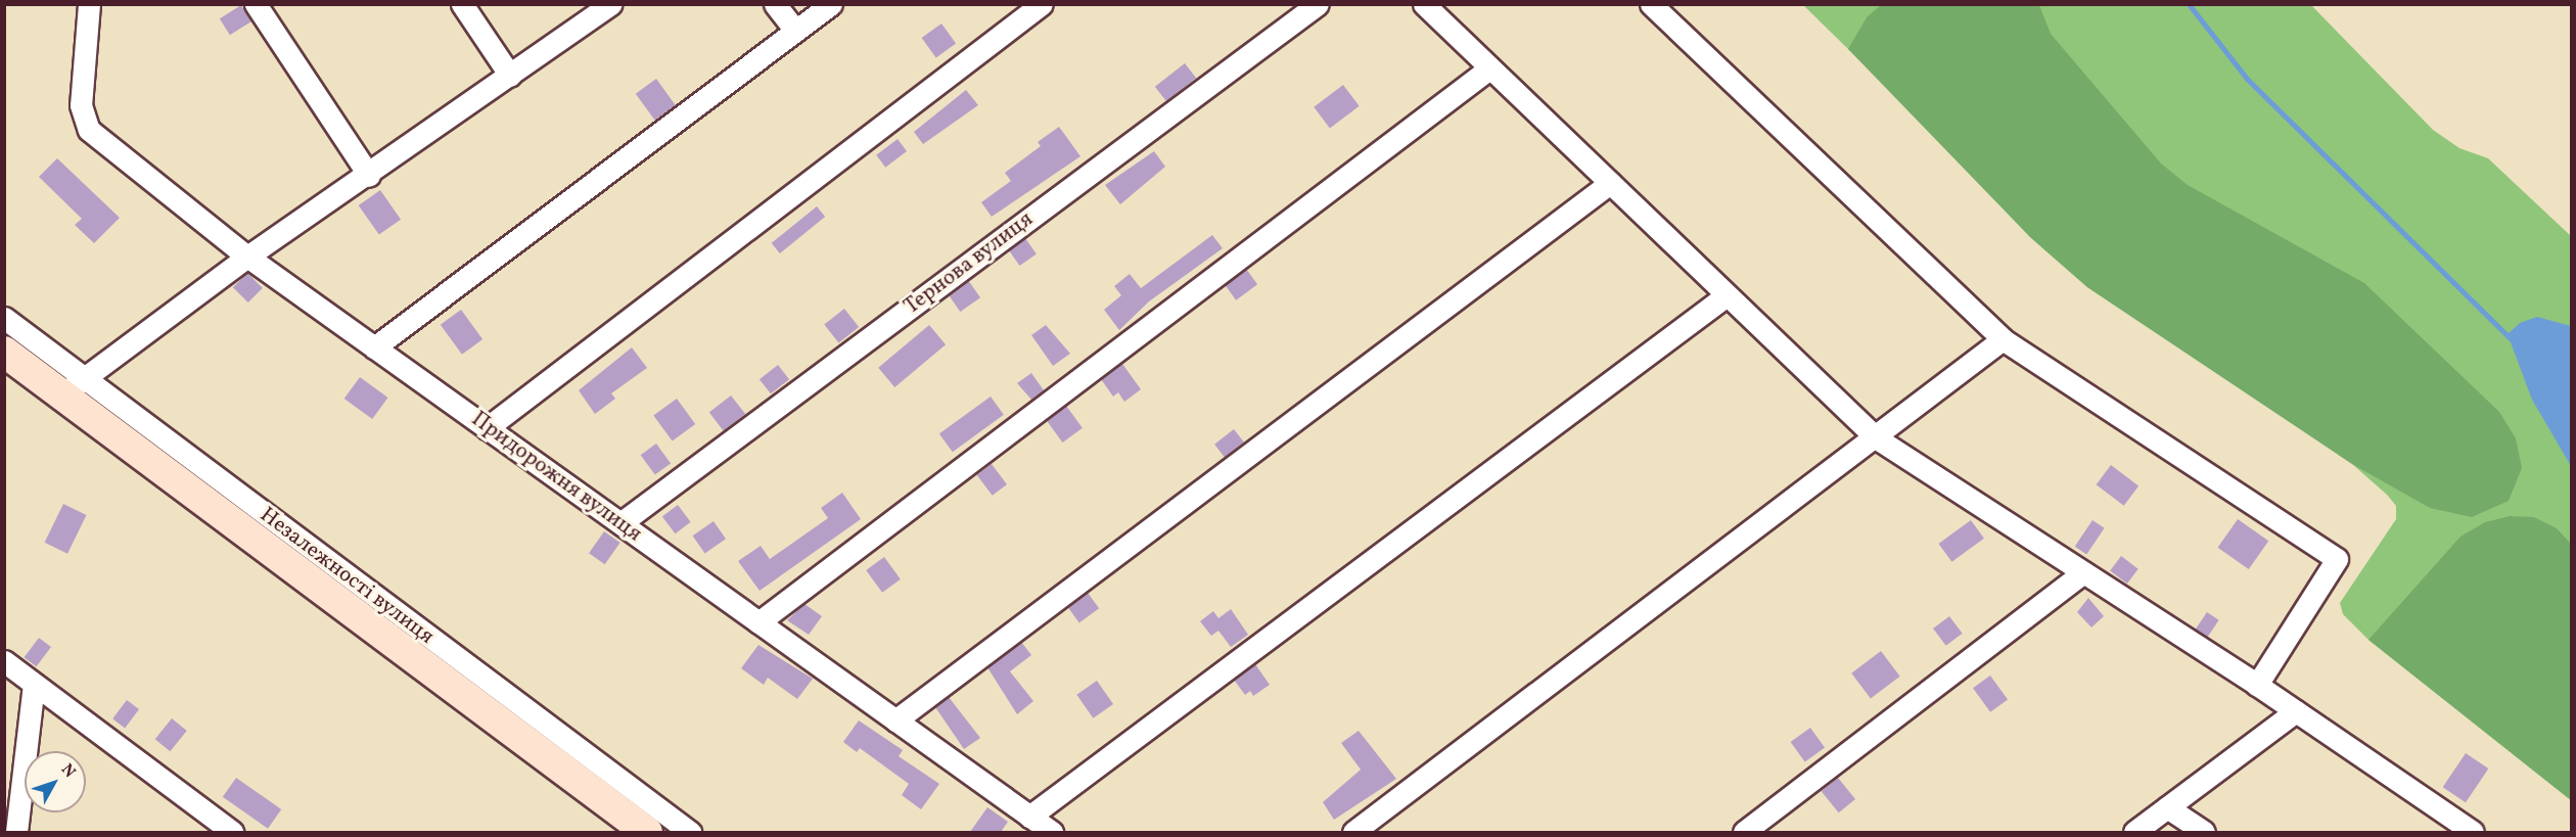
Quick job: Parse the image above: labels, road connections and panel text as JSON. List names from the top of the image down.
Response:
{
  "streets": {
    "street": ["Тернова вулиця", "Придорожня вулиця", "Незалежності вулиця"]
  },
  "crossings": [
    ["Тернова вулиця", "Придорожня вулиця"]
  ],
  "north": "top right"
}
